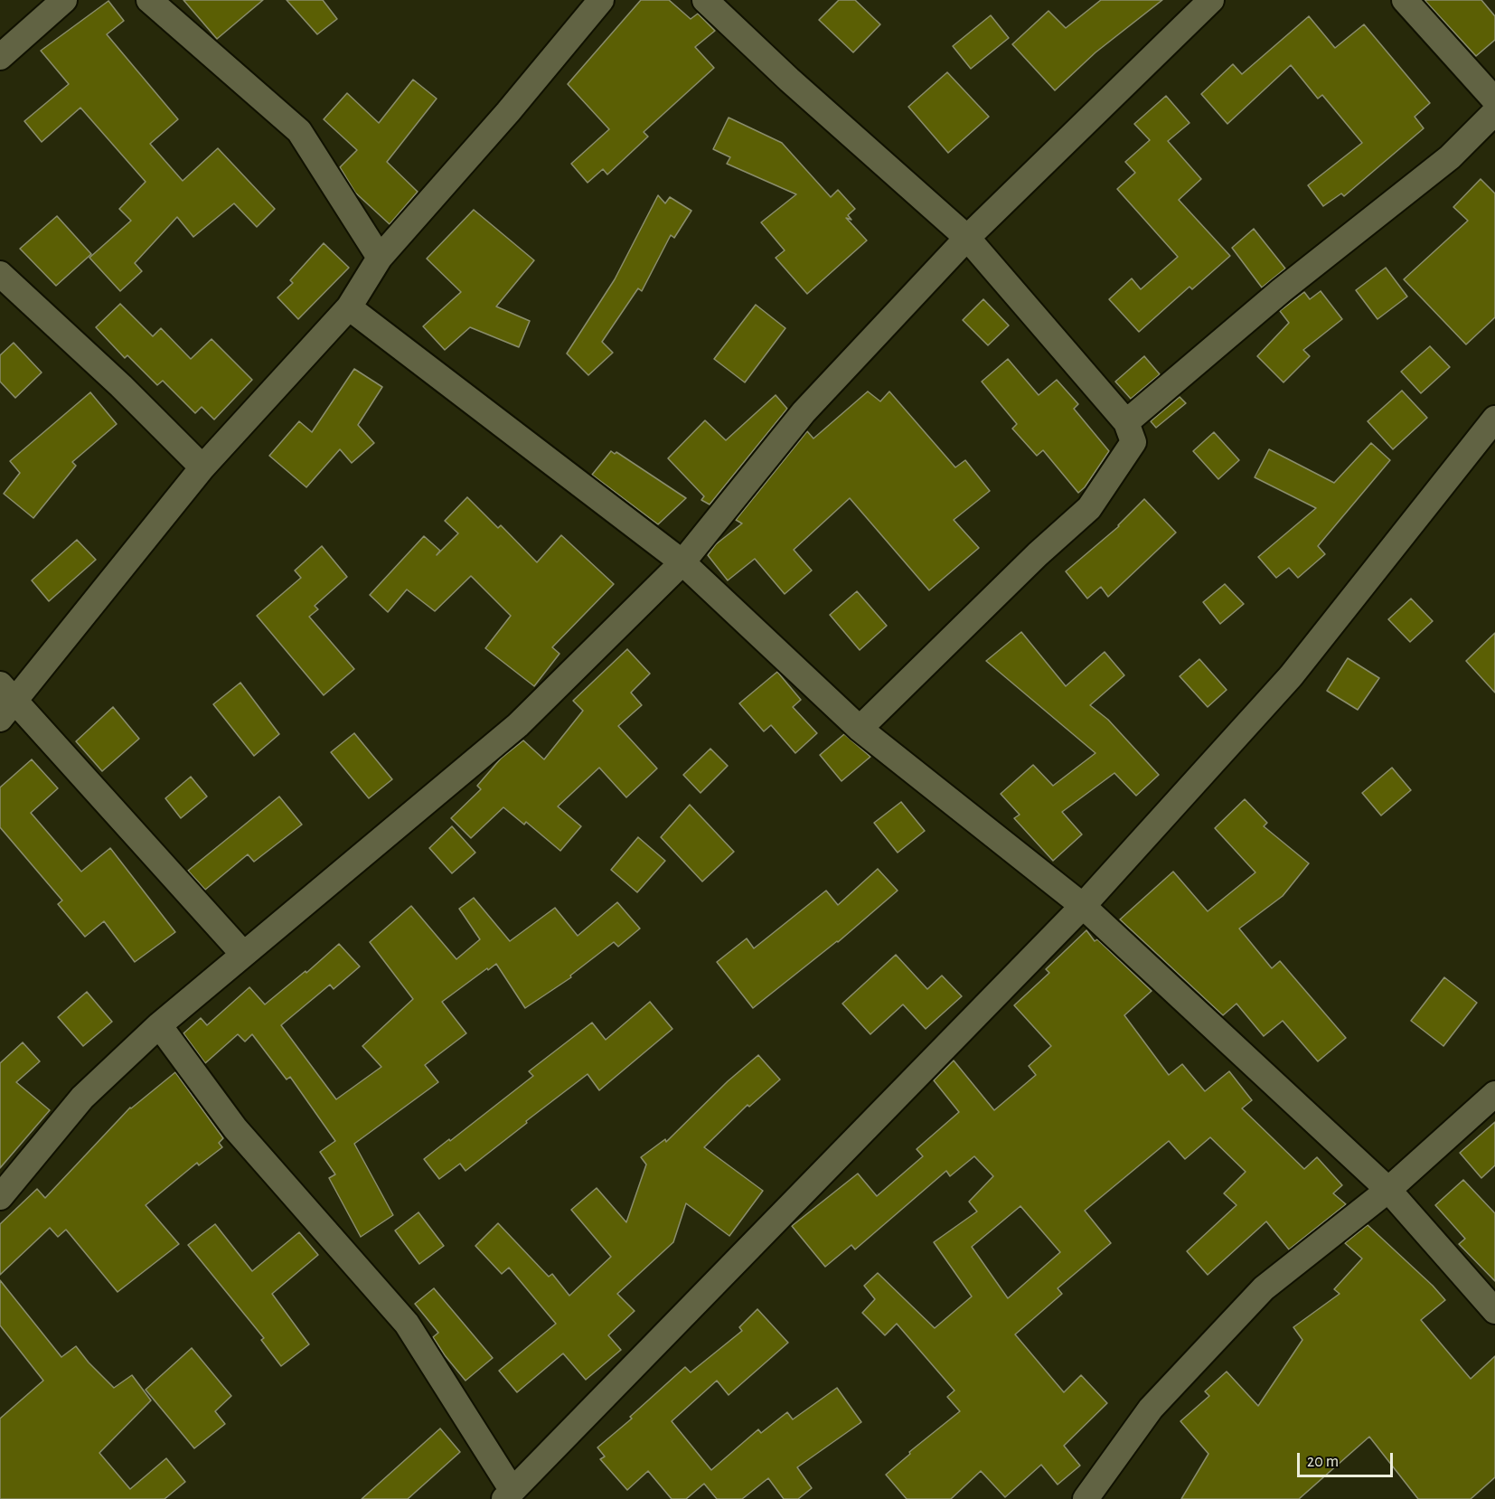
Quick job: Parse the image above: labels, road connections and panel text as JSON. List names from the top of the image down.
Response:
{
  "scale_bar": "20 m"
}
